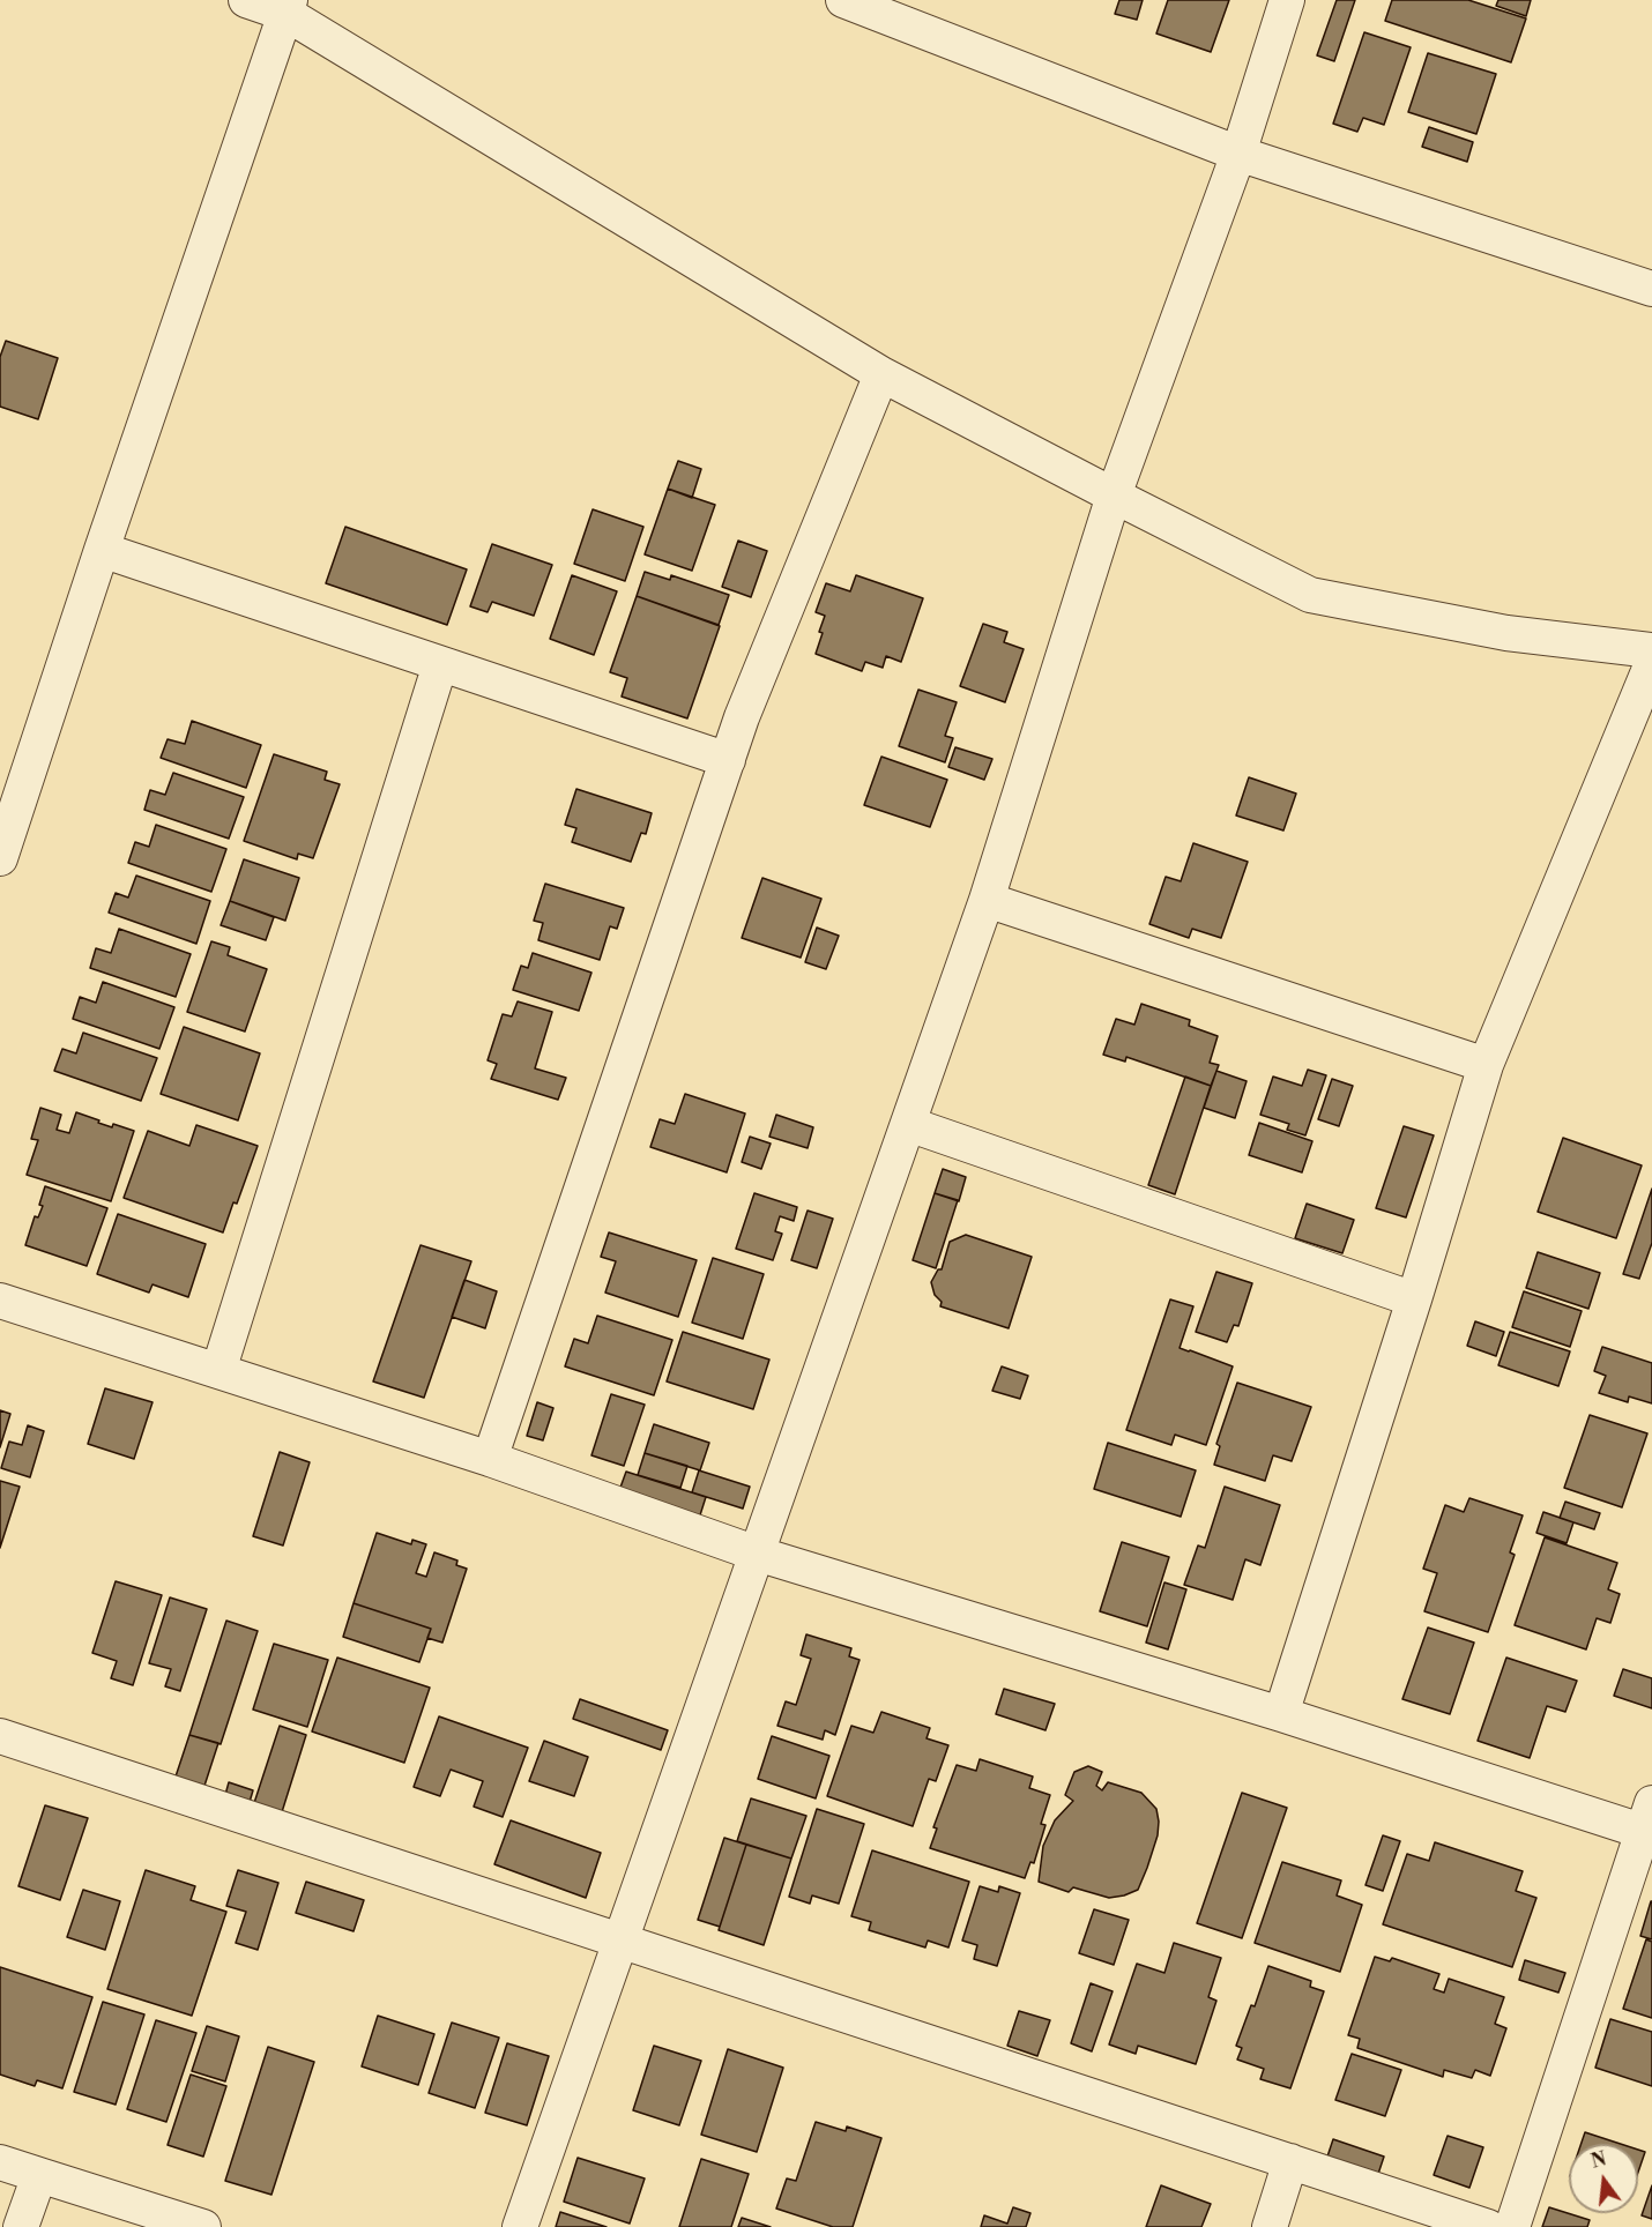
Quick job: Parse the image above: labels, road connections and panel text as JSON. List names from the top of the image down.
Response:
{
  "north": "top"
}
